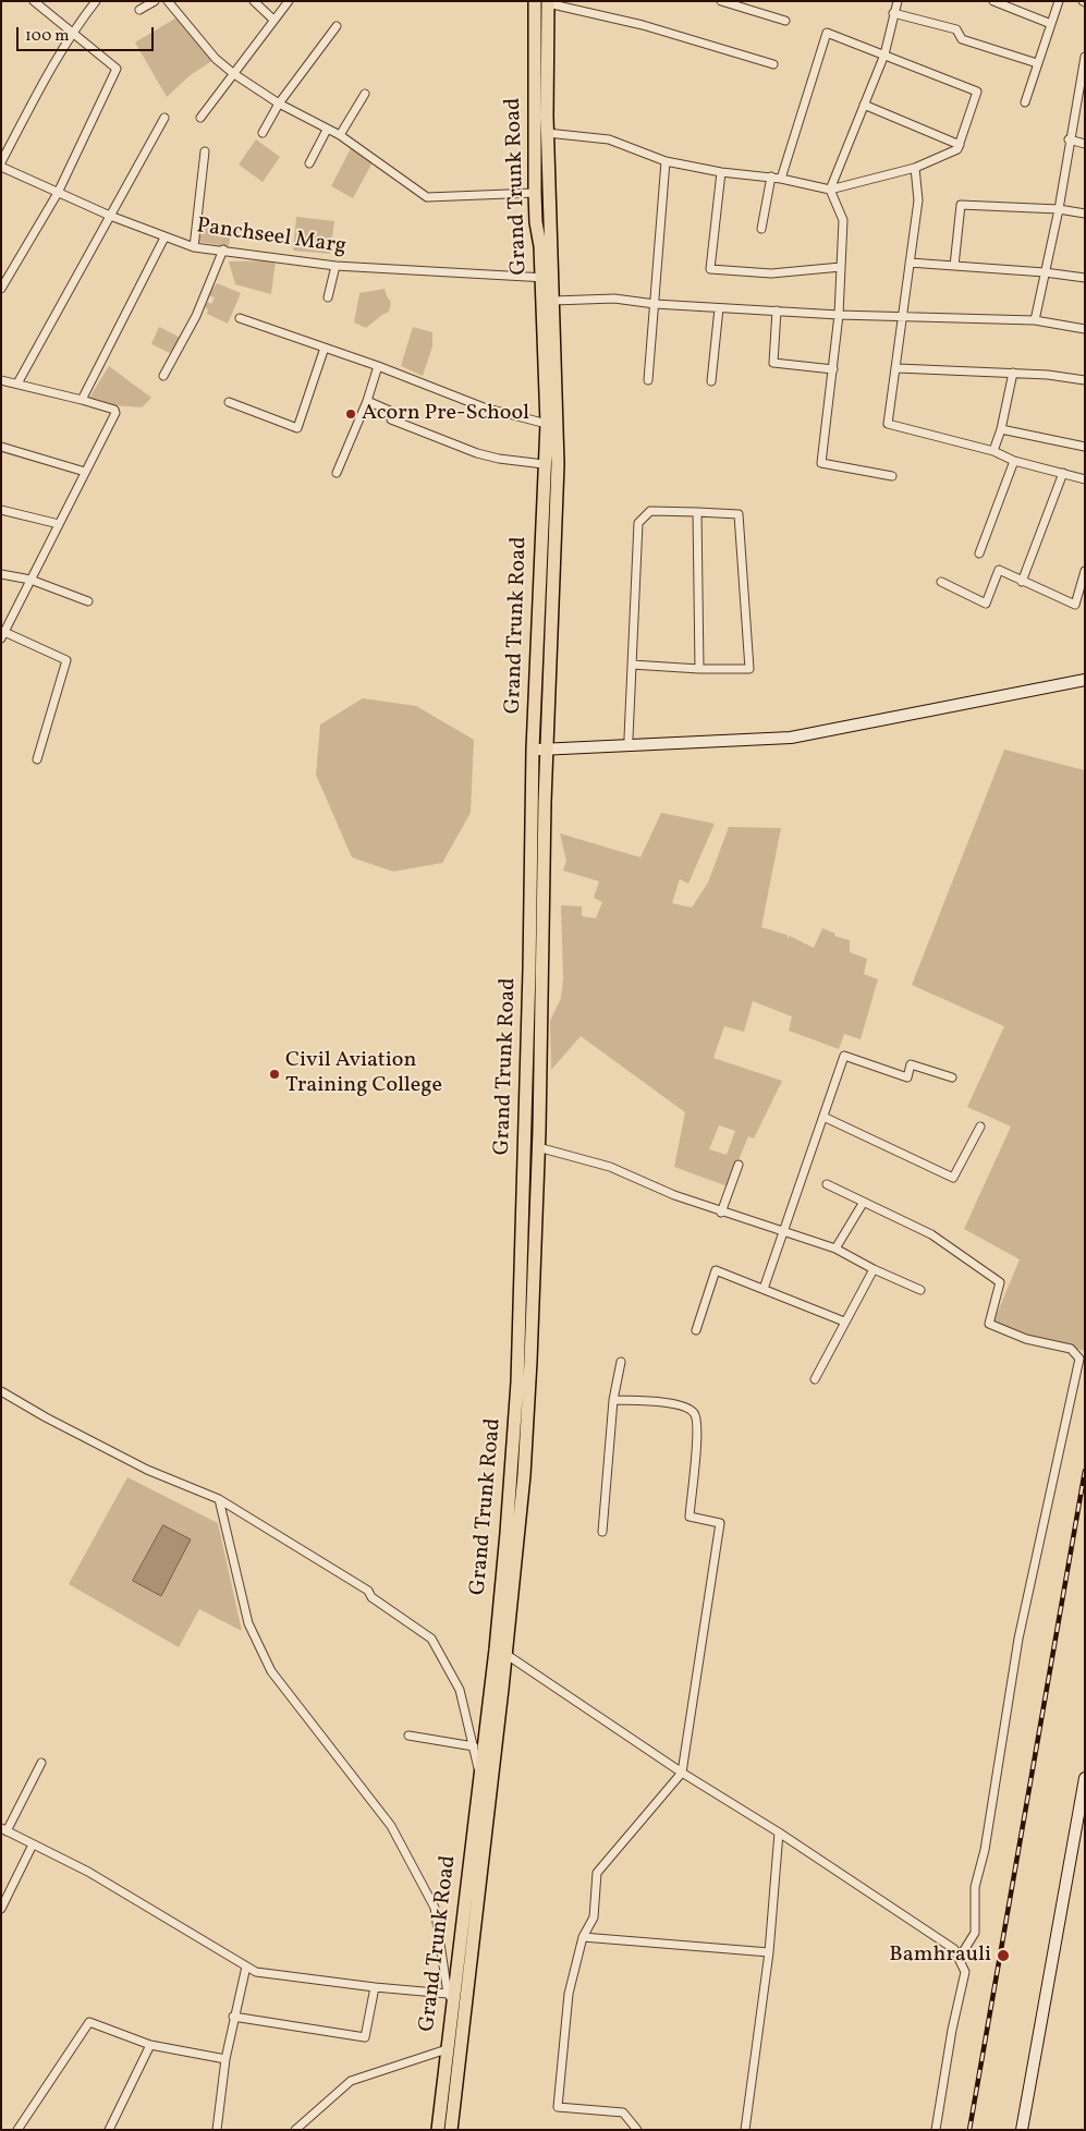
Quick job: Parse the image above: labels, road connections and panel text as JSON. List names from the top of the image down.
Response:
{
  "streets": {
    "highway": ["Grand Trunk Road"],
    "street": ["Panchseel Marg"]
  },
  "crossings": [
    ["Grand Trunk Road", "Panchseel Marg"]
  ],
  "places": ["Acorn Pre-School", "Civil Aviation Training College", "Bamhrauli"],
  "scale_bar": "100 m"
}
